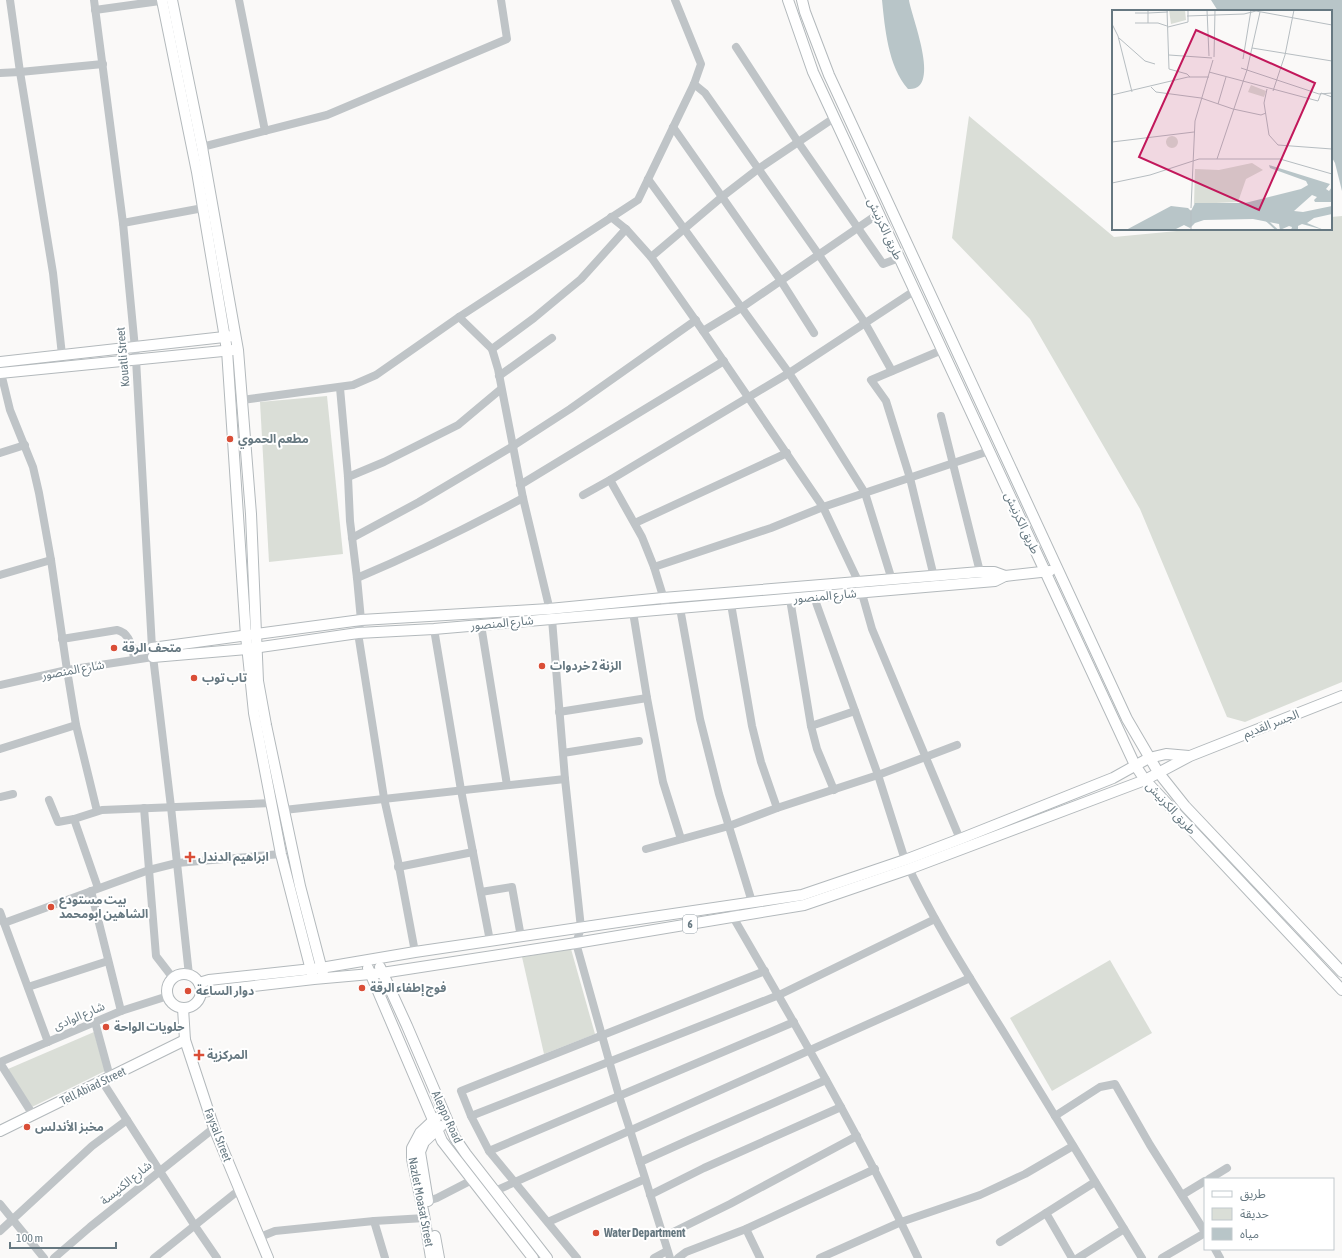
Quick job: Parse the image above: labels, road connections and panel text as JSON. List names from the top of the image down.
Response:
{
  "streets": {
    "main road": [
      "طريق الكرنيش",
      "شارع المنصور",
      "الجسر القديم",
      "6",
      "Tell Abiad Street",
      "Aleppo Road",
      "Faysal Street",
      "Nazlet Moasat Street"
    ],
    "street": ["Kouatli Street", "شارع الوادى", "شارع الكنيسة"]
  },
  "crossings": [
    ["طريق الكرنيش", "شارع المنصور"],
    ["طريق الكرنيش", "الجسر القديم"],
    ["طريق الكرنيش", "6"],
    ["Kouatli Street", "شارع المنصور"],
    ["Kouatli Street", "6"],
    ["Kouatli Street", "شارع الوادى"],
    ["Kouatli Street", "Faysal Street"],
    ["الجسر القديم", "6"],
    ["6", "شارع الوادى"],
    ["6", "Aleppo Road"],
    ["6", "Faysal Street"],
    ["شارع الوادى", "Faysal Street"],
    ["Tell Abiad Street", "Faysal Street"],
    ["Aleppo Road", "Nazlet Moasat Street"],
    ["Faysal Street", "شارع الكنيسة"]
  ],
  "places": {
    "other": [
      "مطعم الحموي",
      "متحف الرقة",
      "الزنة 2 خردوات",
      "تاب توب",
      "بيت مستودع الشاهين ابومحمد",
      "فوج إطفاء الرقة",
      "دوار الساعة",
      "حلويات الواحة",
      "مخبز الأندلس",
      "Water Department"
    ],
    "health": ["ابراهيم الدندل", "المركزية"]
  },
  "legend": ["طريق", "حديقة", "مياه"],
  "scale_bar": "100 m"
}
